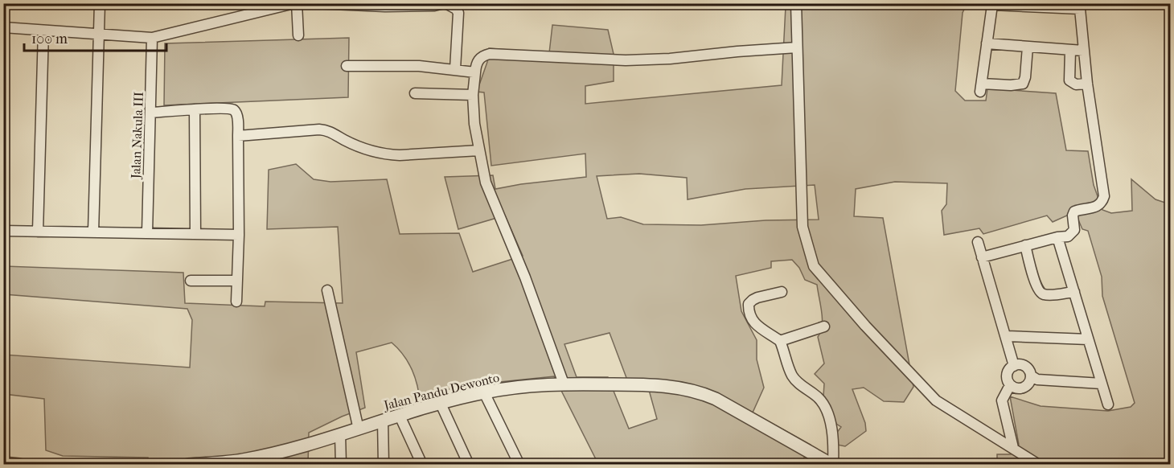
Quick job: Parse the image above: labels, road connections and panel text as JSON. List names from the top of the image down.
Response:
{
  "streets": {
    "street": ["Jalan Nakula III", "Jalan Pandu Dewonto"]
  },
  "scale_bar": "100 m"
}
